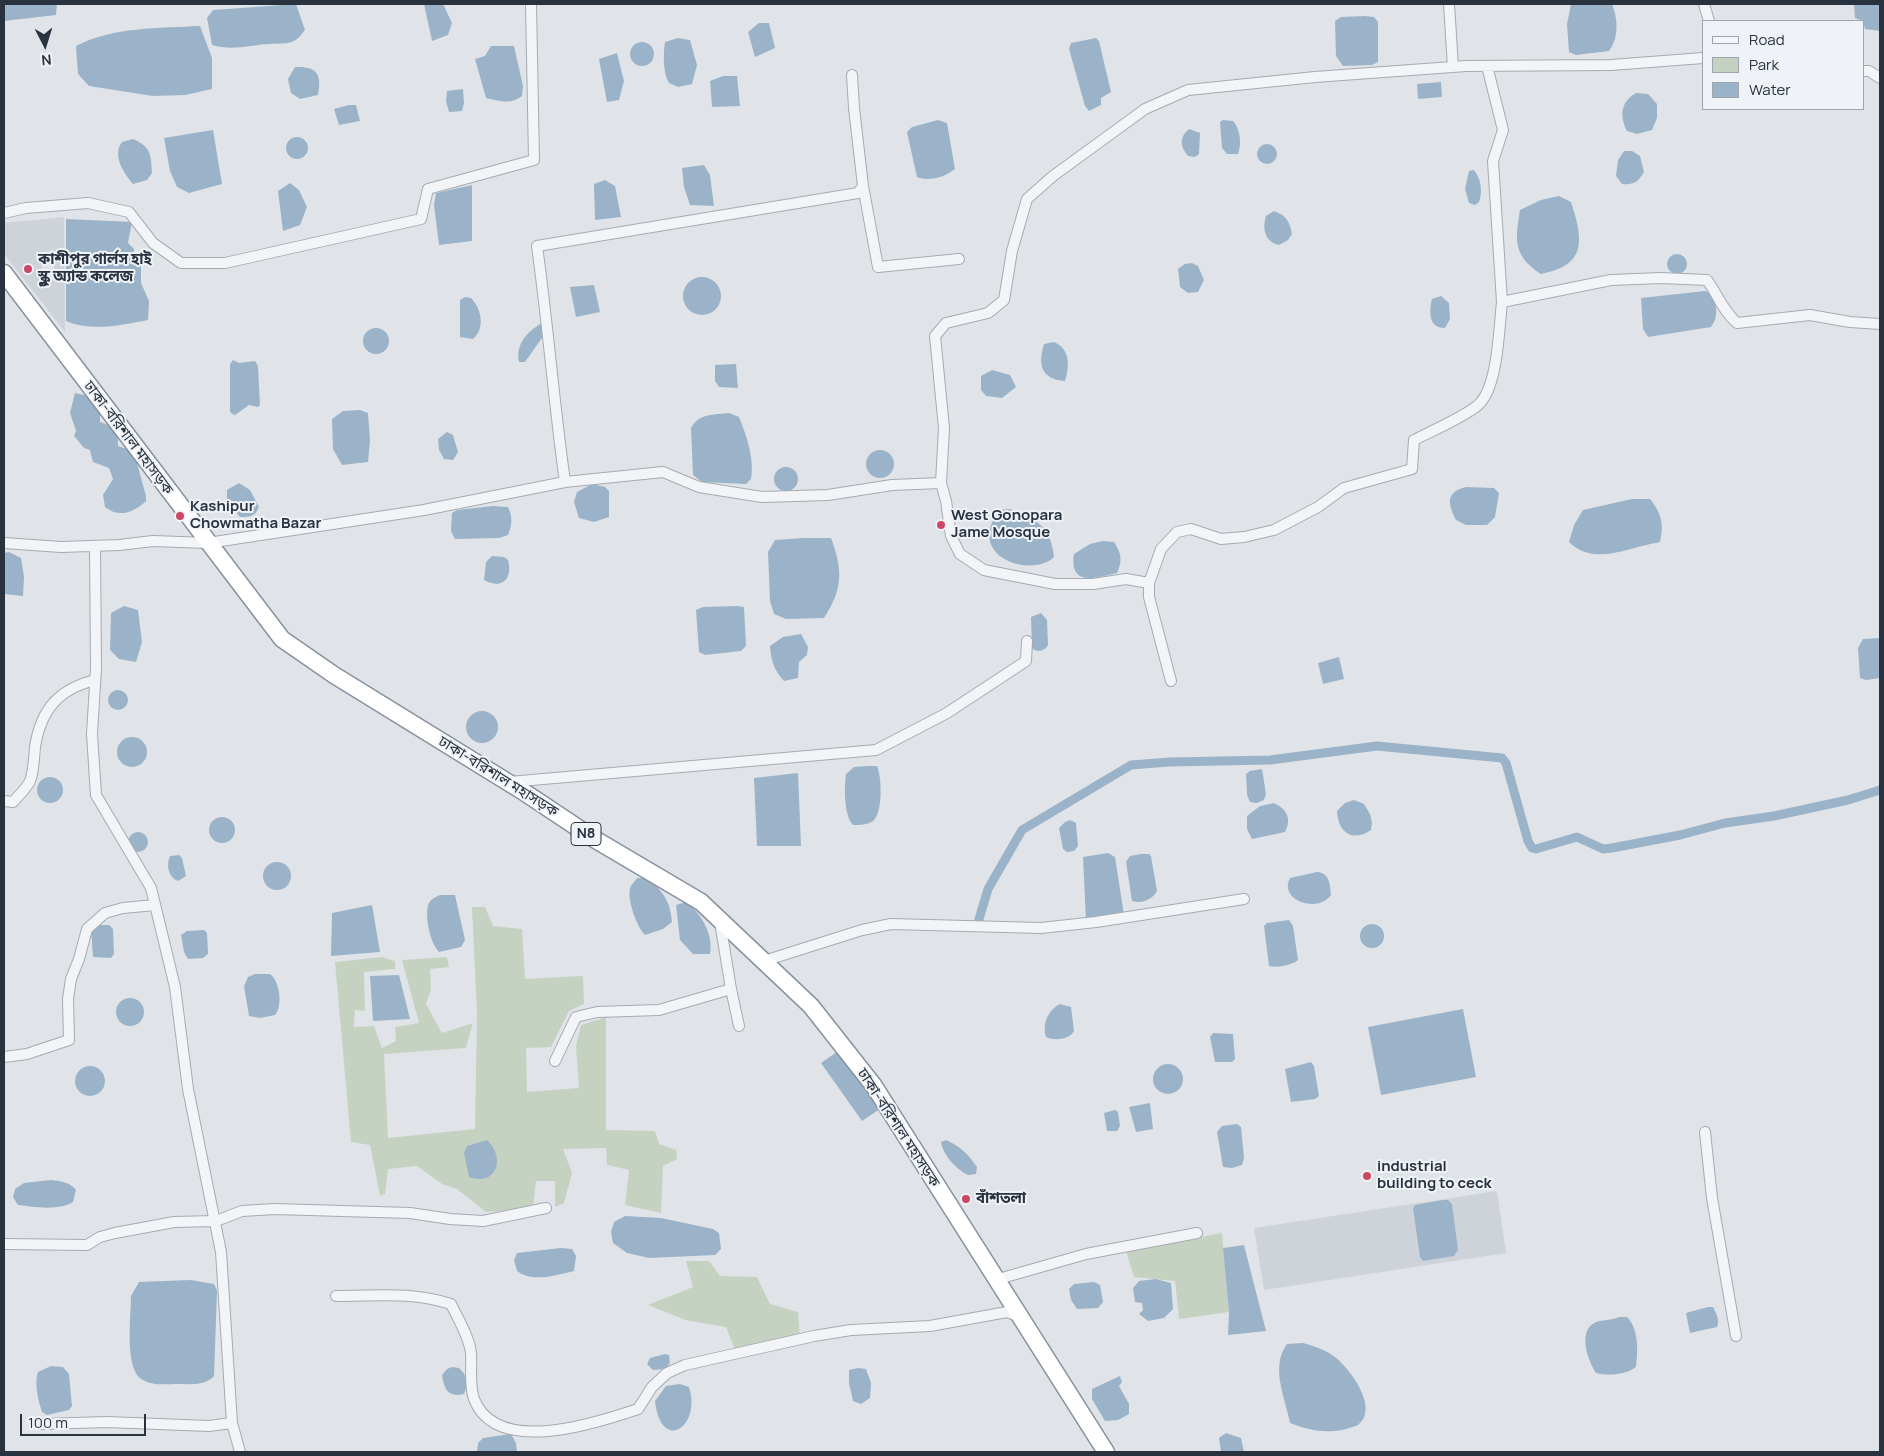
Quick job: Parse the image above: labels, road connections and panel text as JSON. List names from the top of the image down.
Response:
{
  "streets": {
    "highway": ["ঢাকা-বরিশাল মহাসড়ক", "N8"]
  },
  "places": [
    "কাশীপুর গার্লস হাই স্কুল অ্যান্ড কলেজ",
    "Kashipur Chowmatha Bazar",
    "West Gonopara Jame Mosque",
    "industrial building to ceck",
    "বাঁশতলা"
  ],
  "legend": ["Road", "Park", "Water"],
  "scale_bar": "100 m",
  "north": "bottom"
}
